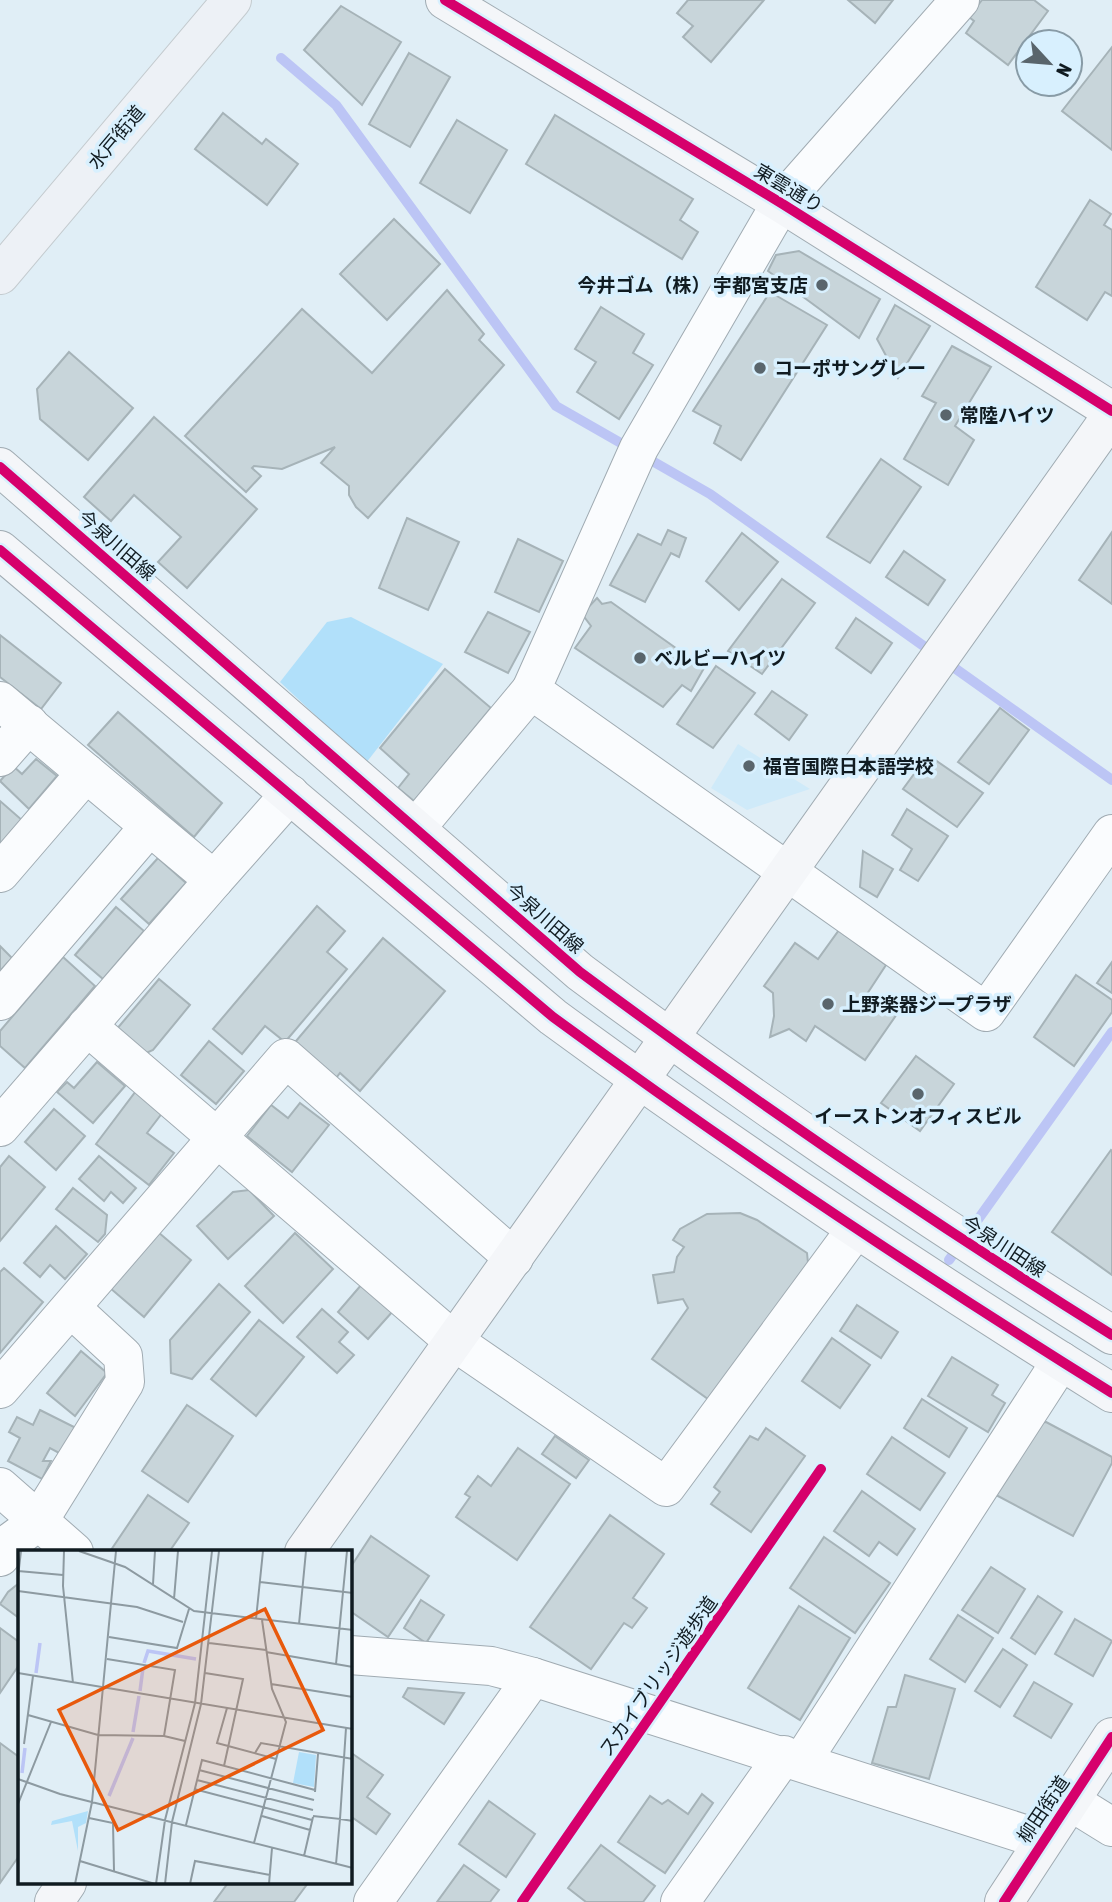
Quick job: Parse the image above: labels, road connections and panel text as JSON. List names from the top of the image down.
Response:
{
  "streets": {
    "main road": ["水戸街道"],
    "street": ["東雲通り", "今泉川田線", "柳田街道"],
    "cycle path": ["スカイブリッジ遊歩道"]
  },
  "places": [
    "今井ゴム（株） 宇都宮支店",
    "コーポサングレー",
    "常陸ハイツ",
    "ベルビーハイツ",
    "福音国際日本語学校",
    "上野楽器ジープラザ",
    "イーストンオフィスビル"
  ],
  "north": "bottom right"
}
